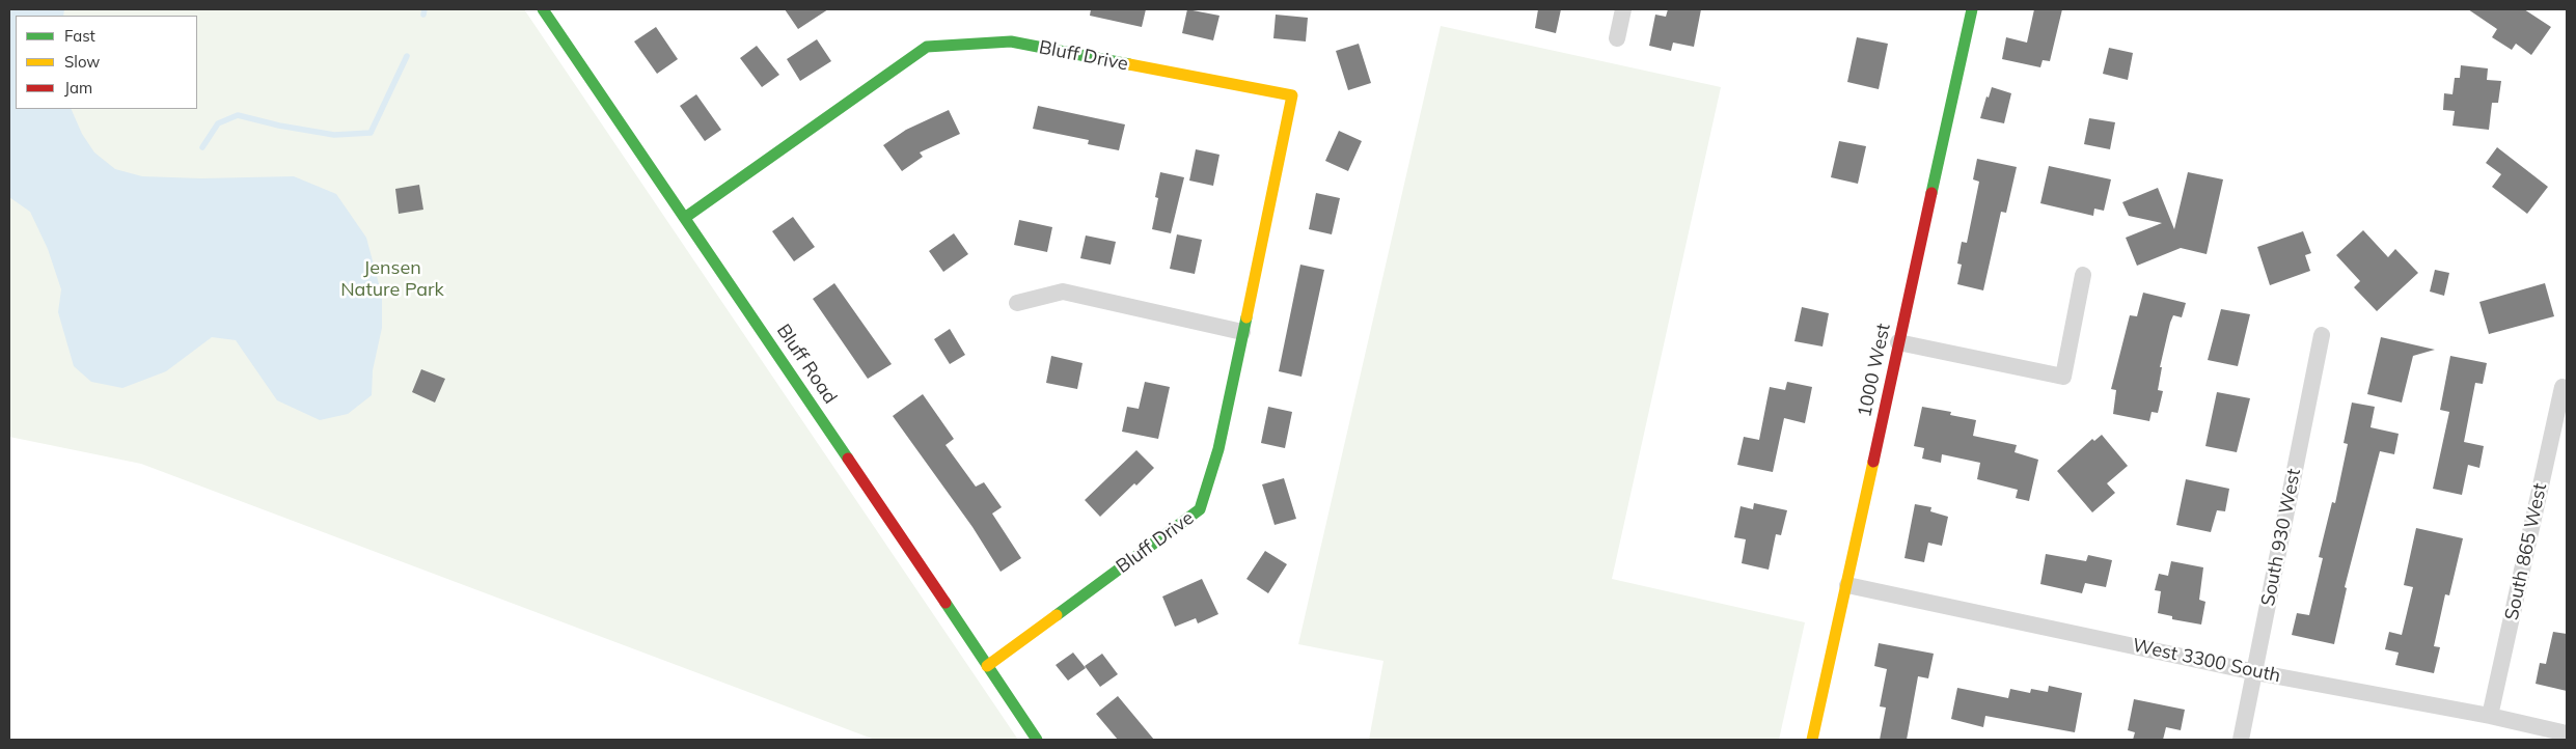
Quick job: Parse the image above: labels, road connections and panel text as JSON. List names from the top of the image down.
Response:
{
  "streets": {
    "main road": ["Bluff Drive", "Bluff Road", "1000 West"],
    "street": ["South 930 West", "South 865 West", "West 3300 South"]
  },
  "crossings": [
    ["Bluff Drive", "Bluff Road"],
    ["1000 West", "West 3300 South"],
    ["South 930 West", "West 3300 South"],
    ["South 865 West", "West 3300 South"]
  ],
  "parks": ["Jensen Nature Park"],
  "legend": ["Fast", "Slow", "Jam"]
}
